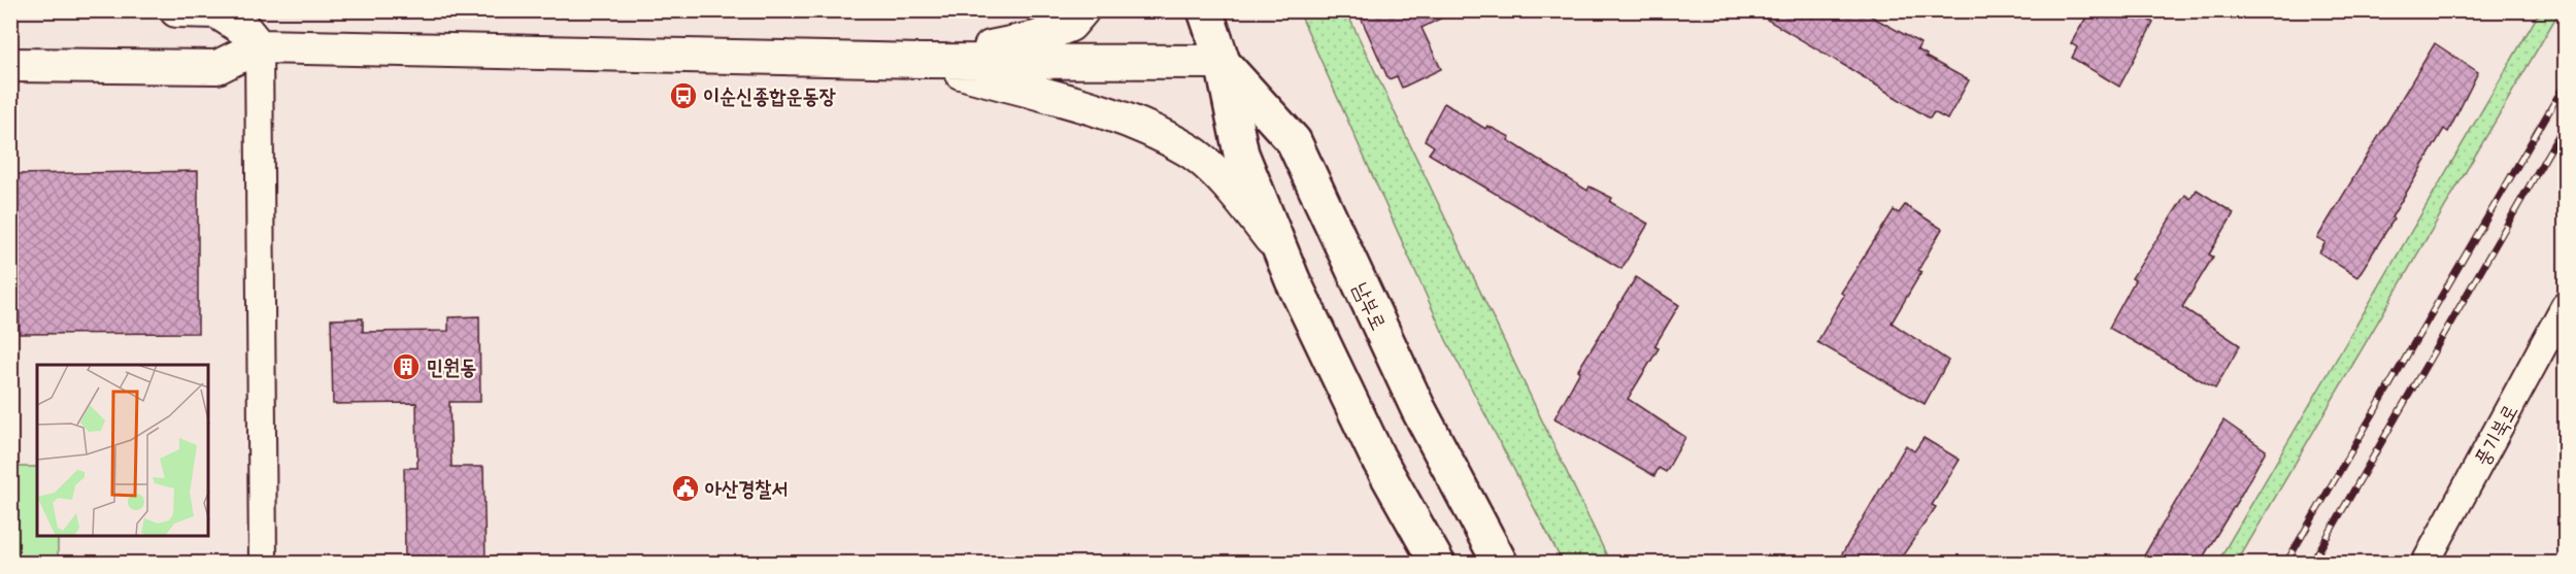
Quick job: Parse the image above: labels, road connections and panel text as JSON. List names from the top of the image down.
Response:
{
  "streets": {
    "main road": ["남부로"],
    "street": ["풍기북로"]
  },
  "places": {
    "bus stop": ["이순신종합운동장"],
    "building": ["민원동"],
    "public building": ["아산경찰서"]
  }
}
